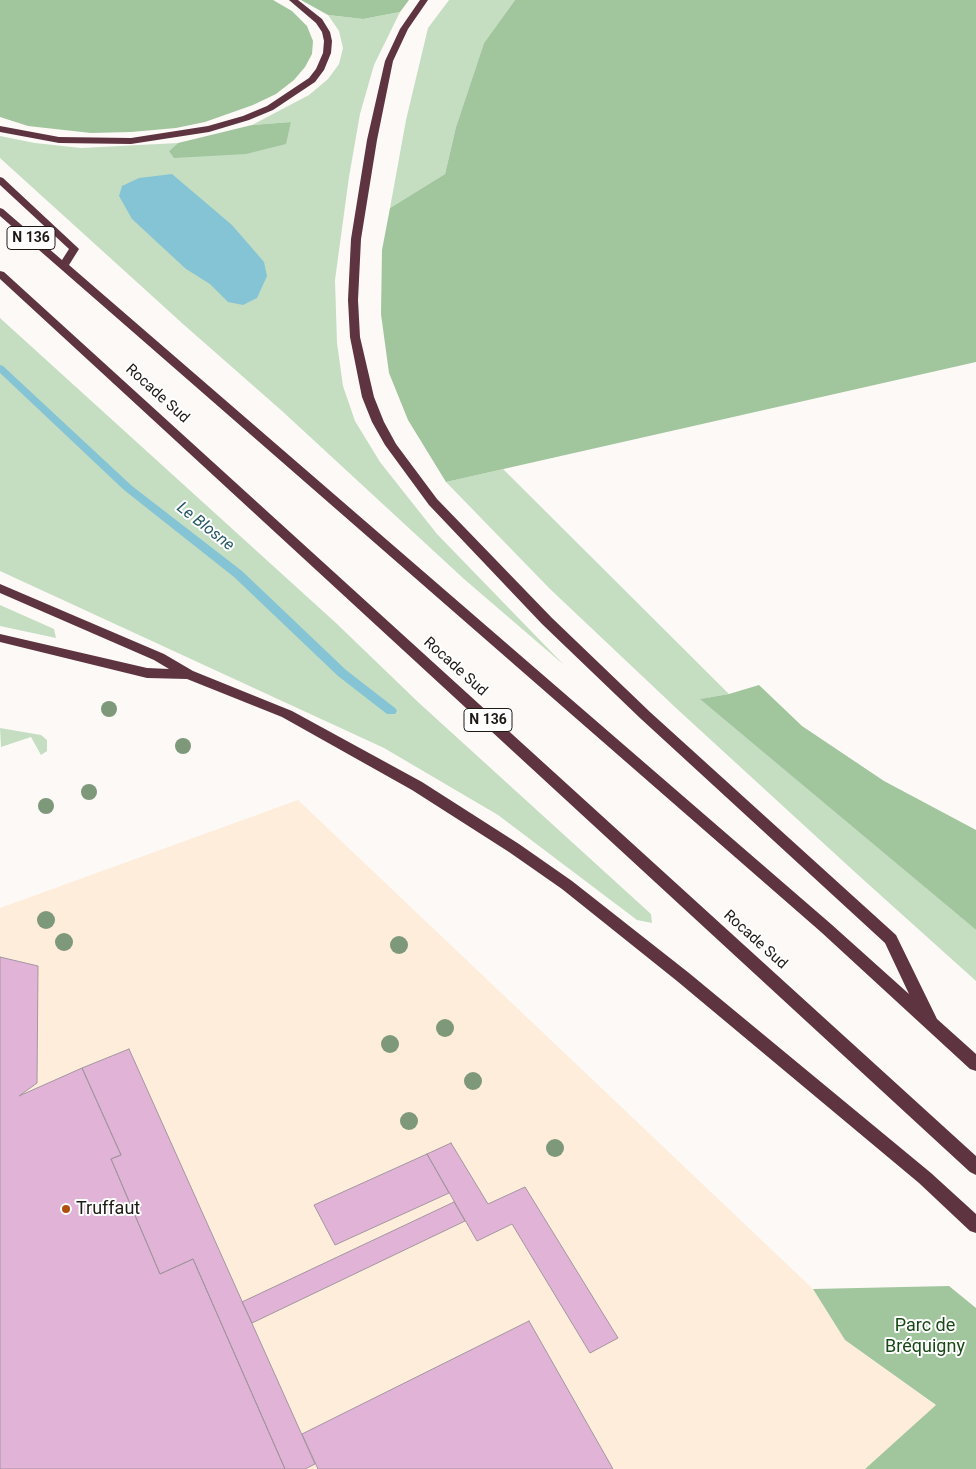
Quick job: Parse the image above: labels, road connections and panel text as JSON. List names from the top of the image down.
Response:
{
  "streets": {
    "highway": ["N 136", "Rocade Sud"]
  },
  "water": ["Le Blosne"],
  "parks": ["Parc de Bréquigny"],
  "places": ["Truffaut"]
}
